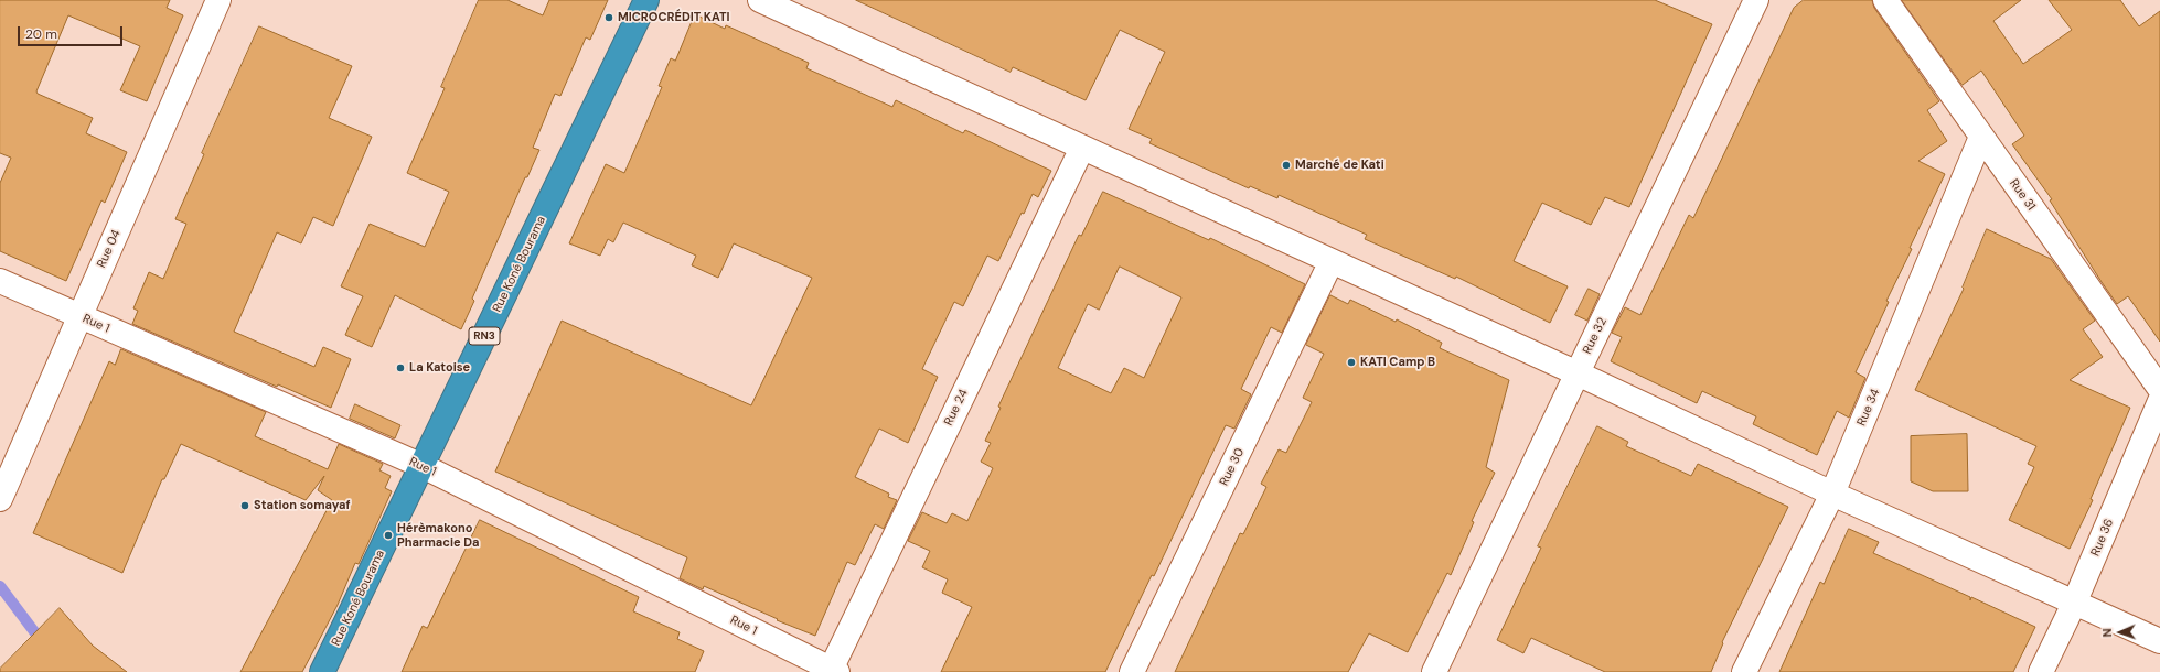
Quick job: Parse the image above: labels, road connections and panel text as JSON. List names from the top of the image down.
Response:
{
  "streets": {
    "highway": ["Rue Koné Bourama", "RN3"],
    "street": [
      "Rue 31",
      "Rue 04",
      "Rue 1",
      "Rue 32",
      "Rue 24",
      "Rue 34",
      "Rue 30",
      "Rue 36"
    ]
  },
  "crossings": [
    ["Rue 31", "Rue 34"],
    ["Rue 04", "Rue 1"],
    ["Rue Koné Bourama", "Rue 1"],
    ["Rue 1", "Rue 24"]
  ],
  "places": [
    "MICROCRÉDIT KATI",
    "Marché de Kati",
    "KATI Camp B",
    "La Katoise",
    "Station somayaf",
    "Hérèmakono Pharmacie Da"
  ],
  "scale_bar": "20 m",
  "north": "left"
}
